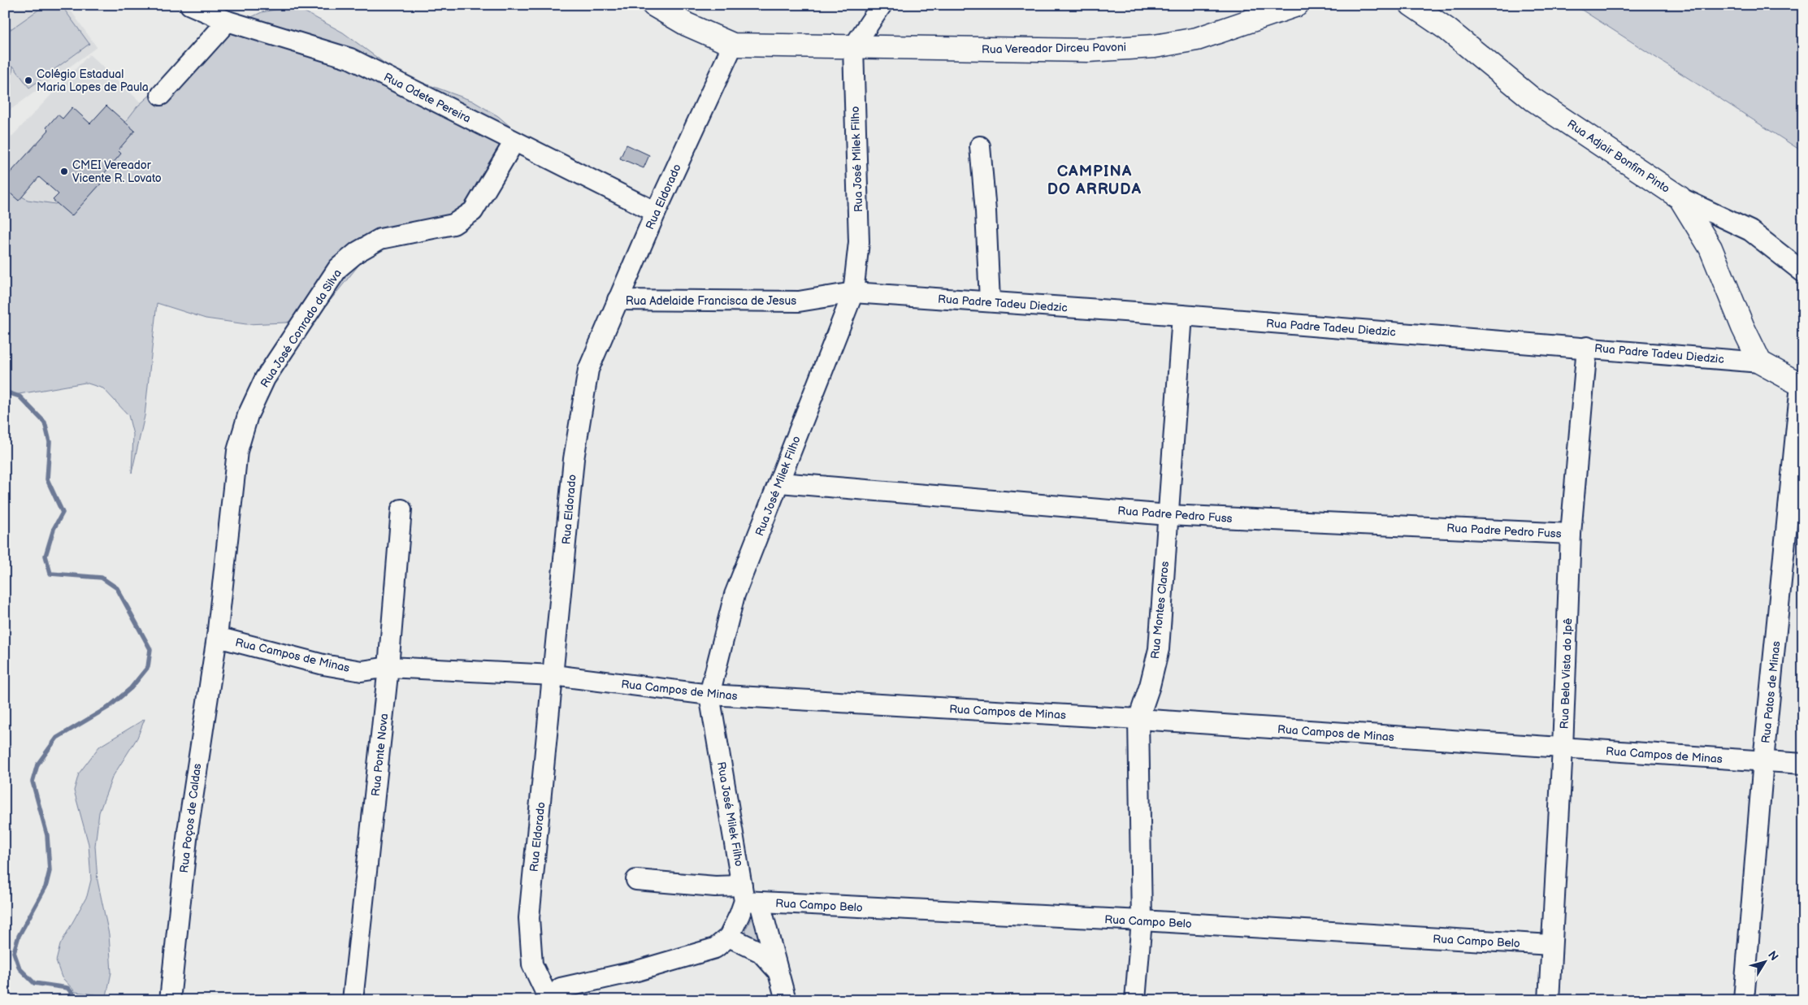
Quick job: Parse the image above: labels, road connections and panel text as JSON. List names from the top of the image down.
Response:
{
  "streets": {
    "main road": ["Rua Vereador Dirceu Pavoni", "Rua Adjair Bonfim Pinto", "Rua Padre Tadeu Diedzic"],
    "street": [
      "Rua Odete Pereira",
      "Rua José Milek Filho",
      "Rua Eldorado",
      "Rua Adelaide Francisca de Jesus",
      "Rua José Conrado da Silva",
      "Rua Padre Pedro Fuss",
      "Rua Montes Claros",
      "Rua Campos de Minas",
      "Rua Bela Vista do Ipê",
      "Rua Patos de Minas",
      "Rua Ponte Nova",
      "Rua Poços de Caldas",
      "Rua Campo Belo"
    ]
  },
  "crossings": [
    ["Rua Vereador Dirceu Pavoni", "Rua José Milek Filho"],
    ["Rua Odete Pereira", "Rua Eldorado"],
    ["Rua Odete Pereira", "Rua José Conrado da Silva"],
    ["Rua Adjair Bonfim Pinto", "Rua Padre Tadeu Diedzic"],
    ["Rua José Milek Filho", "Rua Adelaide Francisca de Jesus"],
    ["Rua José Milek Filho", "Rua Padre Tadeu Diedzic"],
    ["Rua José Milek Filho", "Rua Padre Pedro Fuss"],
    ["Rua José Milek Filho", "Rua Campos de Minas"],
    ["Rua José Milek Filho", "Rua Campo Belo"],
    ["Rua Eldorado", "Rua Adelaide Francisca de Jesus"],
    ["Rua Eldorado", "Rua Campos de Minas"],
    ["Rua Adelaide Francisca de Jesus", "Rua Padre Tadeu Diedzic"],
    ["Rua Padre Tadeu Diedzic", "Rua Montes Claros"],
    ["Rua Padre Tadeu Diedzic", "Rua Bela Vista do Ipê"],
    ["Rua Padre Tadeu Diedzic", "Rua Patos de Minas"],
    ["Rua José Conrado da Silva", "Rua Campos de Minas"],
    ["Rua José Conrado da Silva", "Rua Poços de Caldas"],
    ["Rua Padre Pedro Fuss", "Rua Montes Claros"],
    ["Rua Padre Pedro Fuss", "Rua Bela Vista do Ipê"],
    ["Rua Montes Claros", "Rua Campos de Minas"],
    ["Rua Montes Claros", "Rua Campo Belo"],
    ["Rua Campos de Minas", "Rua Bela Vista do Ipê"],
    ["Rua Campos de Minas", "Rua Patos de Minas"],
    ["Rua Campos de Minas", "Rua Ponte Nova"],
    ["Rua Campos de Minas", "Rua Poços de Caldas"],
    ["Rua Bela Vista do Ipê", "Rua Campo Belo"]
  ],
  "districts": ["CAMPINA DO ARRUDA"],
  "places": ["Colégio Estadual Maria Lopes de Paula", "CMEI Vereador Vicente R. Lovato"],
  "north": "top right"
}
